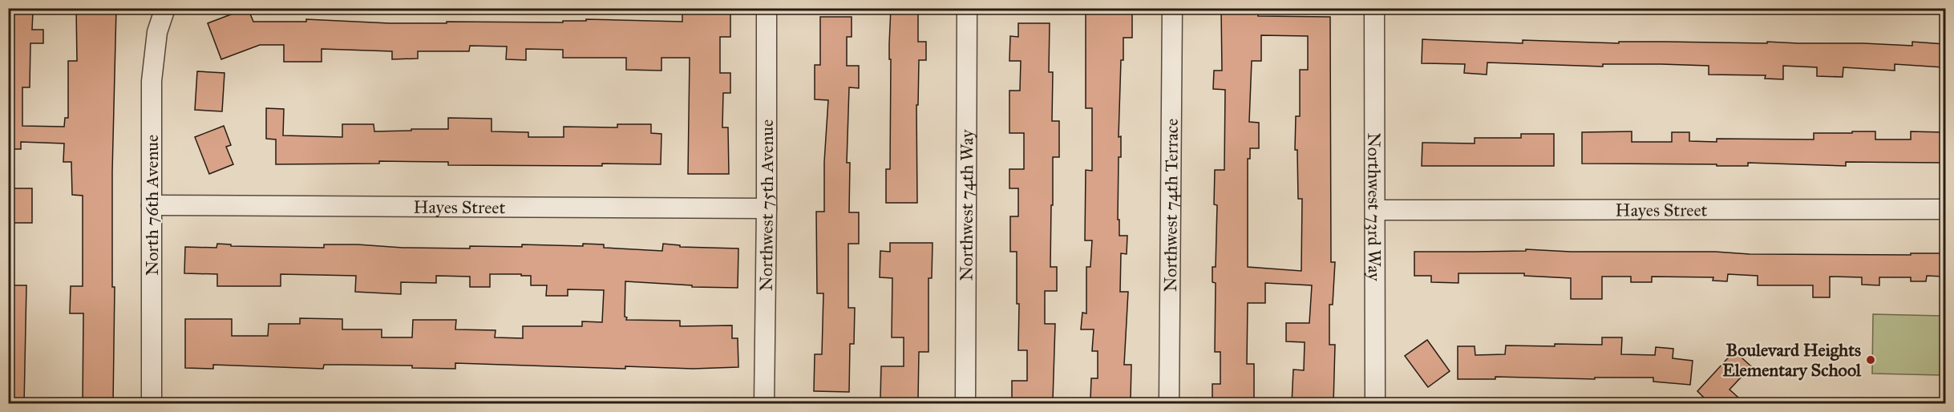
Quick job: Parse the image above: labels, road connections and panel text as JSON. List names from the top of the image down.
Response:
{
  "streets": {
    "street": [
      "North 76th Avenue",
      "Northwest 75th Avenue",
      "Northwest 74th Way",
      "Northwest 74th Terrace",
      "Northwest 73rd Way",
      "Hayes Street"
    ]
  },
  "crossings": [
    ["North 76th Avenue", "Hayes Street"],
    ["Northwest 75th Avenue", "Hayes Street"],
    ["Northwest 73rd Way", "Hayes Street"]
  ],
  "places": ["Boulevard Heights Elementary School"]
}
